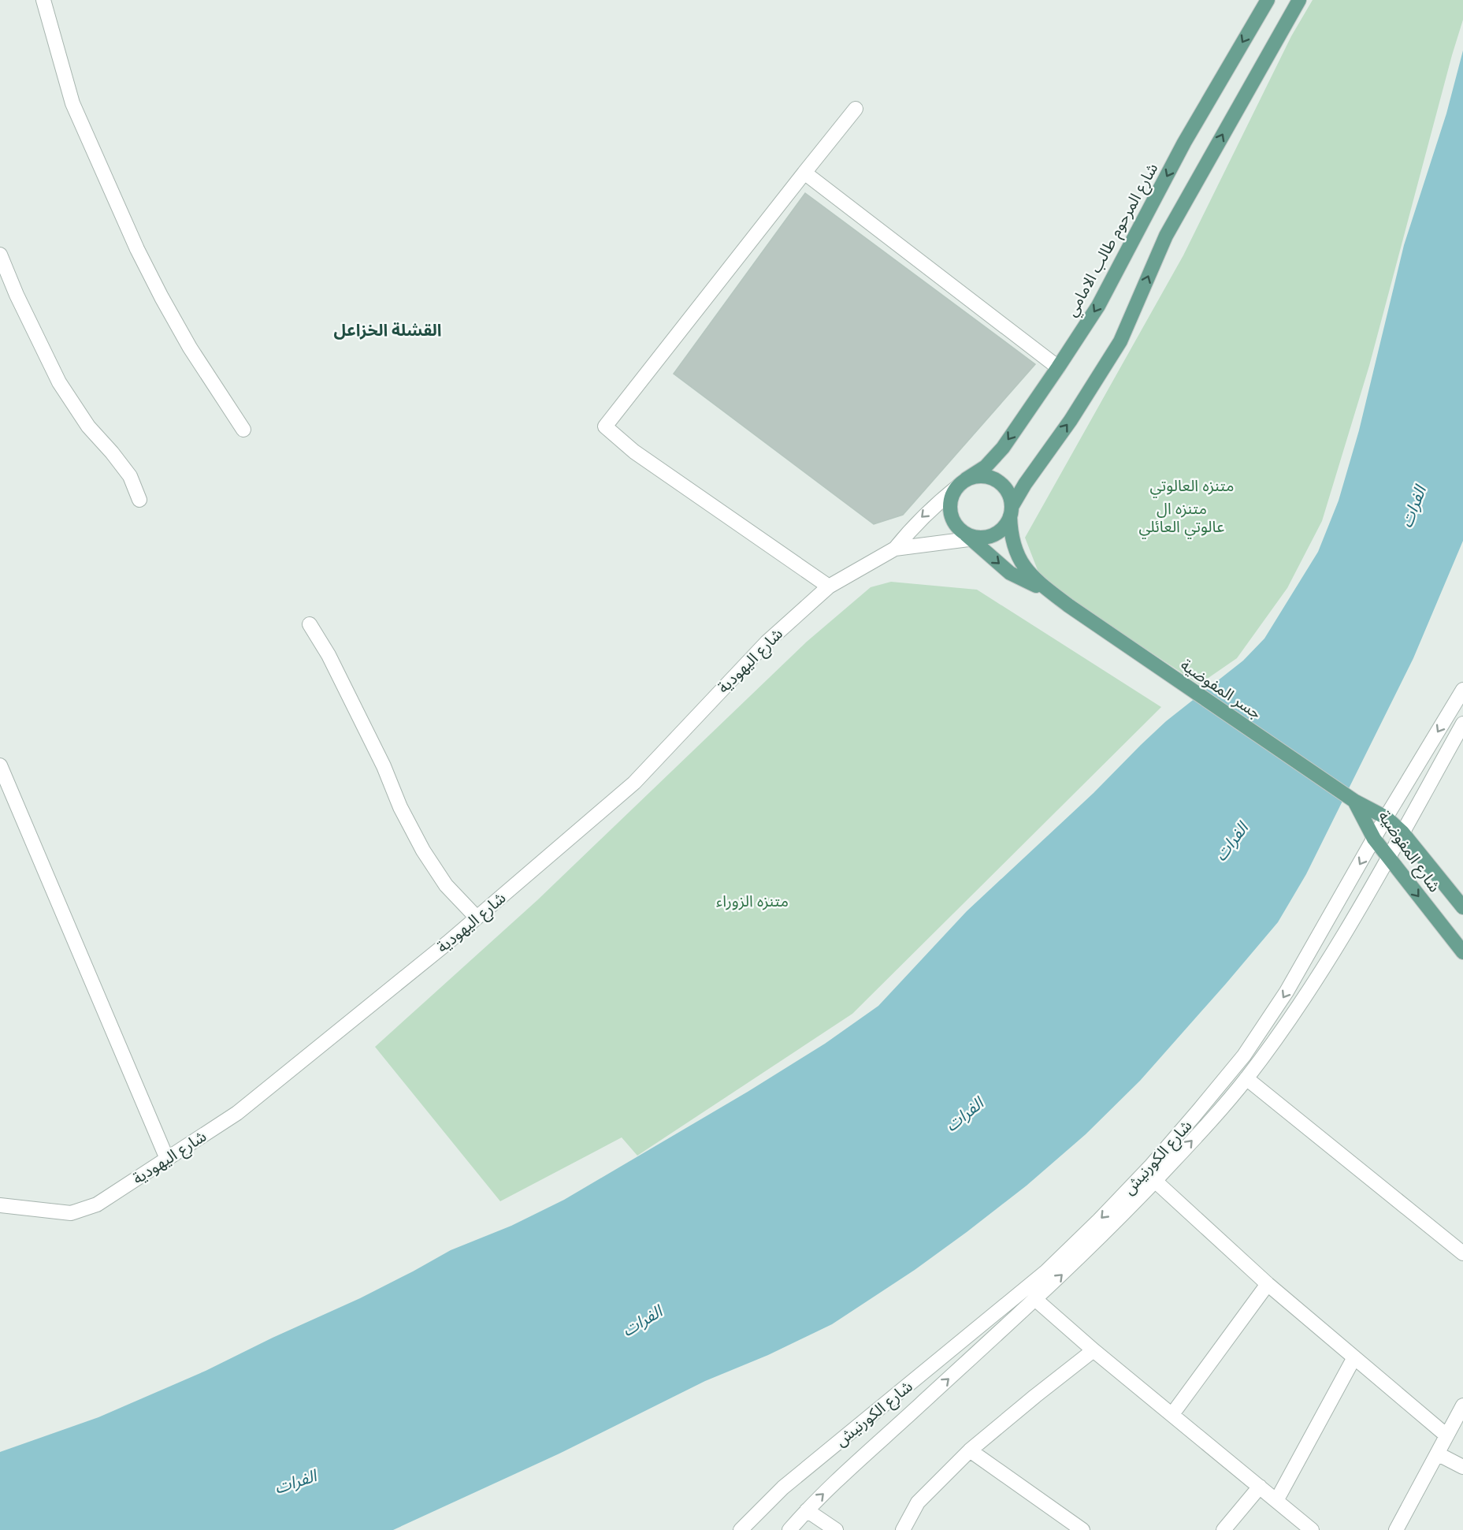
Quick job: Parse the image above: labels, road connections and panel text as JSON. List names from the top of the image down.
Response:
{
  "streets": {
    "main road": ["شارع المرحوم طالب الامامي", "جسر المفوضية", "شارع المفوضية"],
    "street": ["شارع اليهودية", "شارع الكورنيش"]
  },
  "crossings": [
    ["جسر المفوضية", "شارع المفوضية"],
    ["شارع المفوضية", "شارع الكورنيش"]
  ],
  "districts": ["القشلة الخزاعل"],
  "water": ["الفرات"],
  "parks": ["متنزه العالوتي", "متنزه ال عالوتي العائلي", "متنزه الزوراء"]
}
